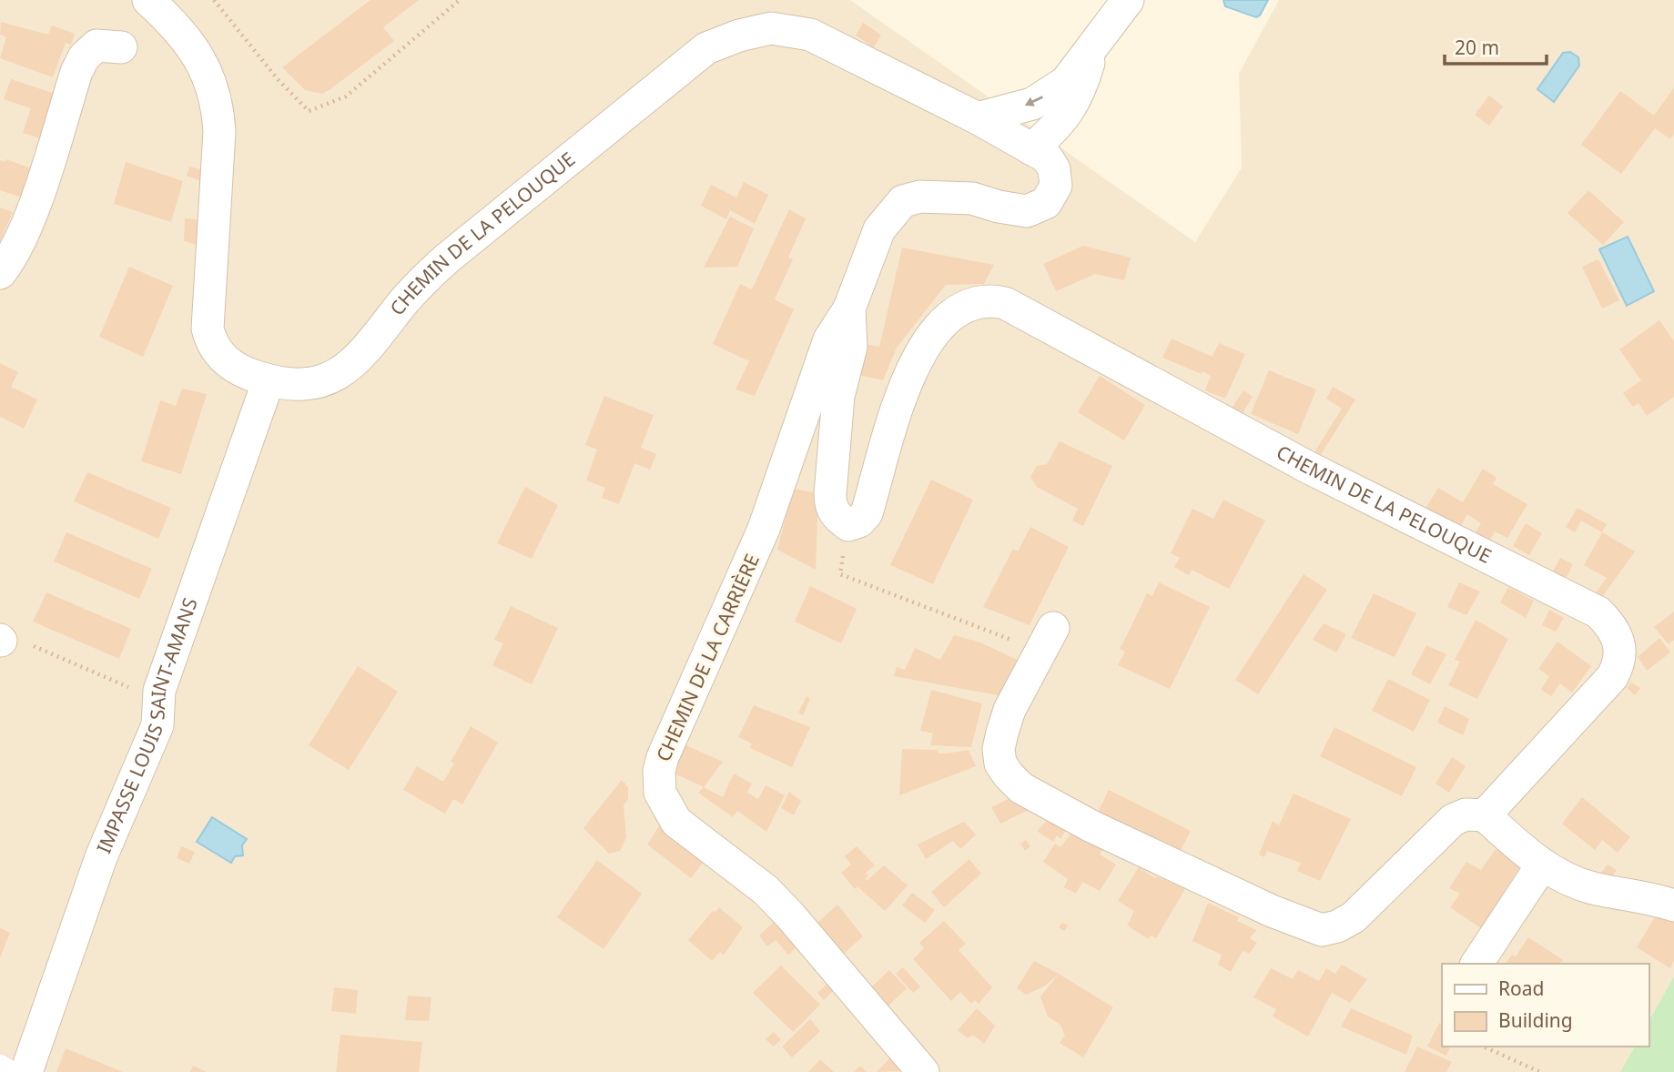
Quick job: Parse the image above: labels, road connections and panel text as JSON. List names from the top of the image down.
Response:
{
  "streets": {
    "street": ["CHEMIN DE LA PELOUQUE", "CHEMIN DE LA CARRIÈRE", "IMPASSE LOUIS SAINT-AMANS"]
  },
  "crossings": [
    ["CHEMIN DE LA PELOUQUE", "CHEMIN DE LA CARRIÈRE"],
    ["CHEMIN DE LA PELOUQUE", "IMPASSE LOUIS SAINT-AMANS"]
  ],
  "legend": ["Road", "Building"],
  "scale_bar": "20 m"
}
